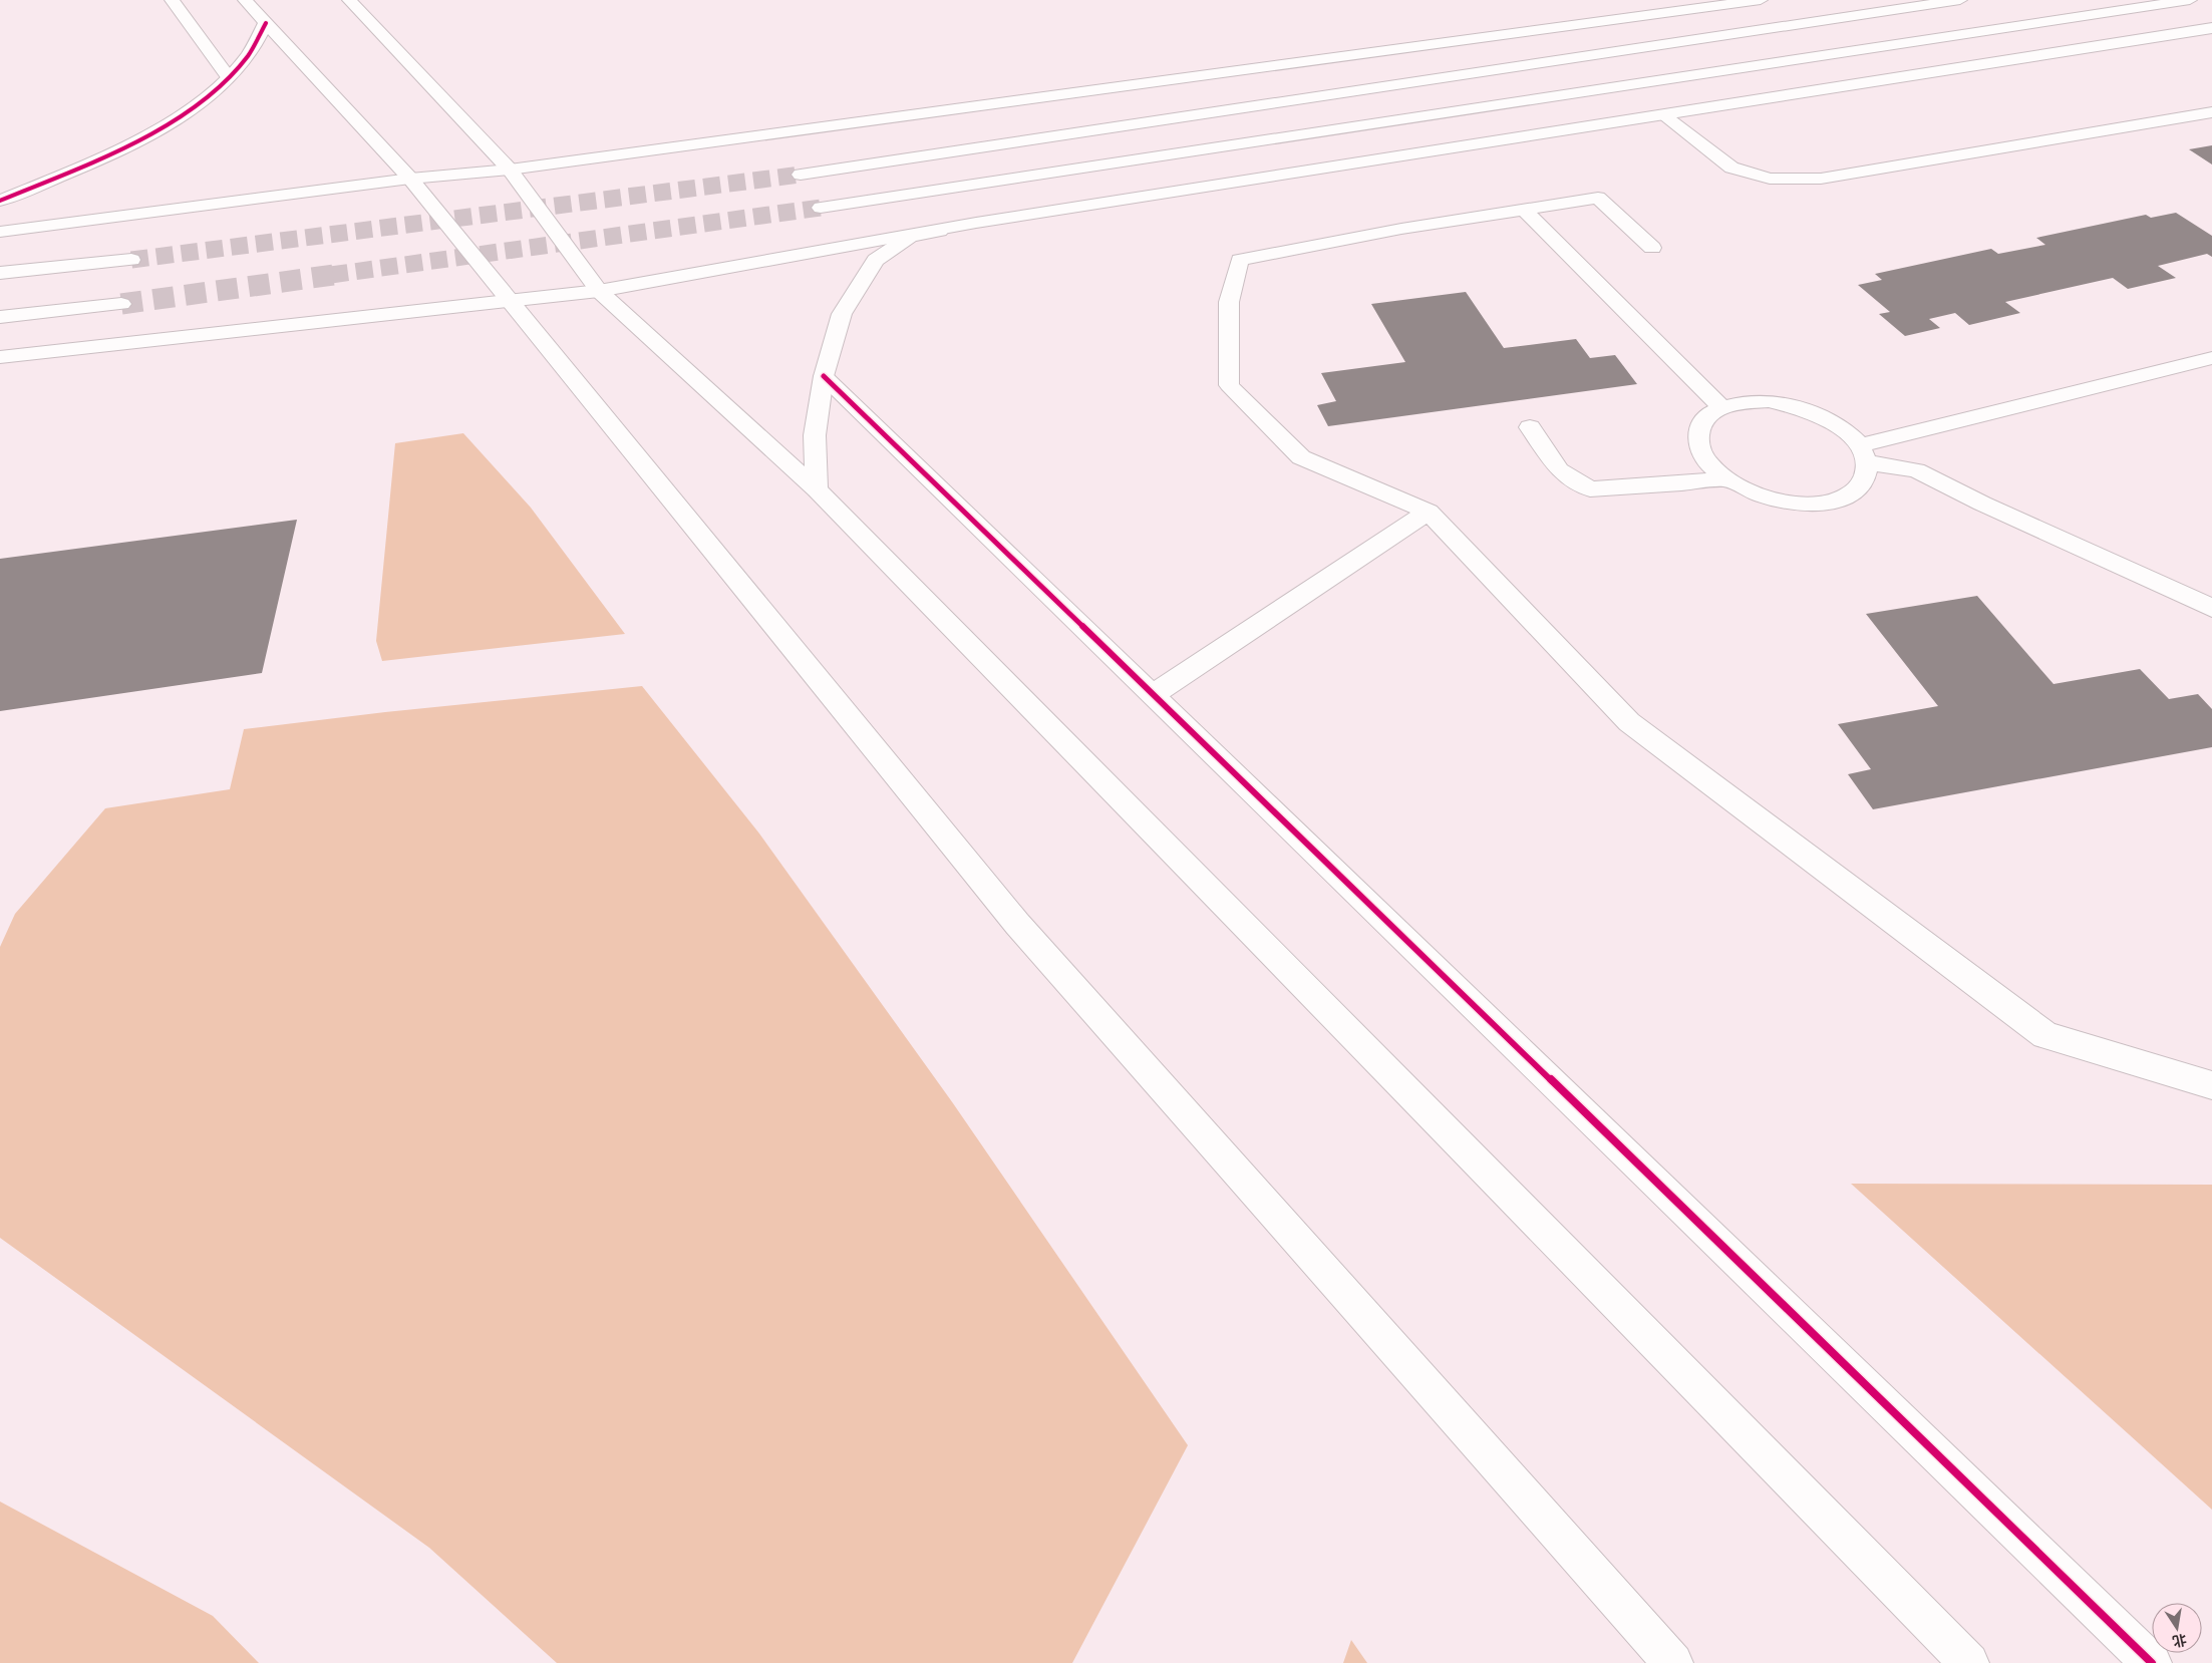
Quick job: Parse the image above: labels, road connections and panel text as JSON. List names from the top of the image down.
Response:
{
  "north": "bottom"
}
